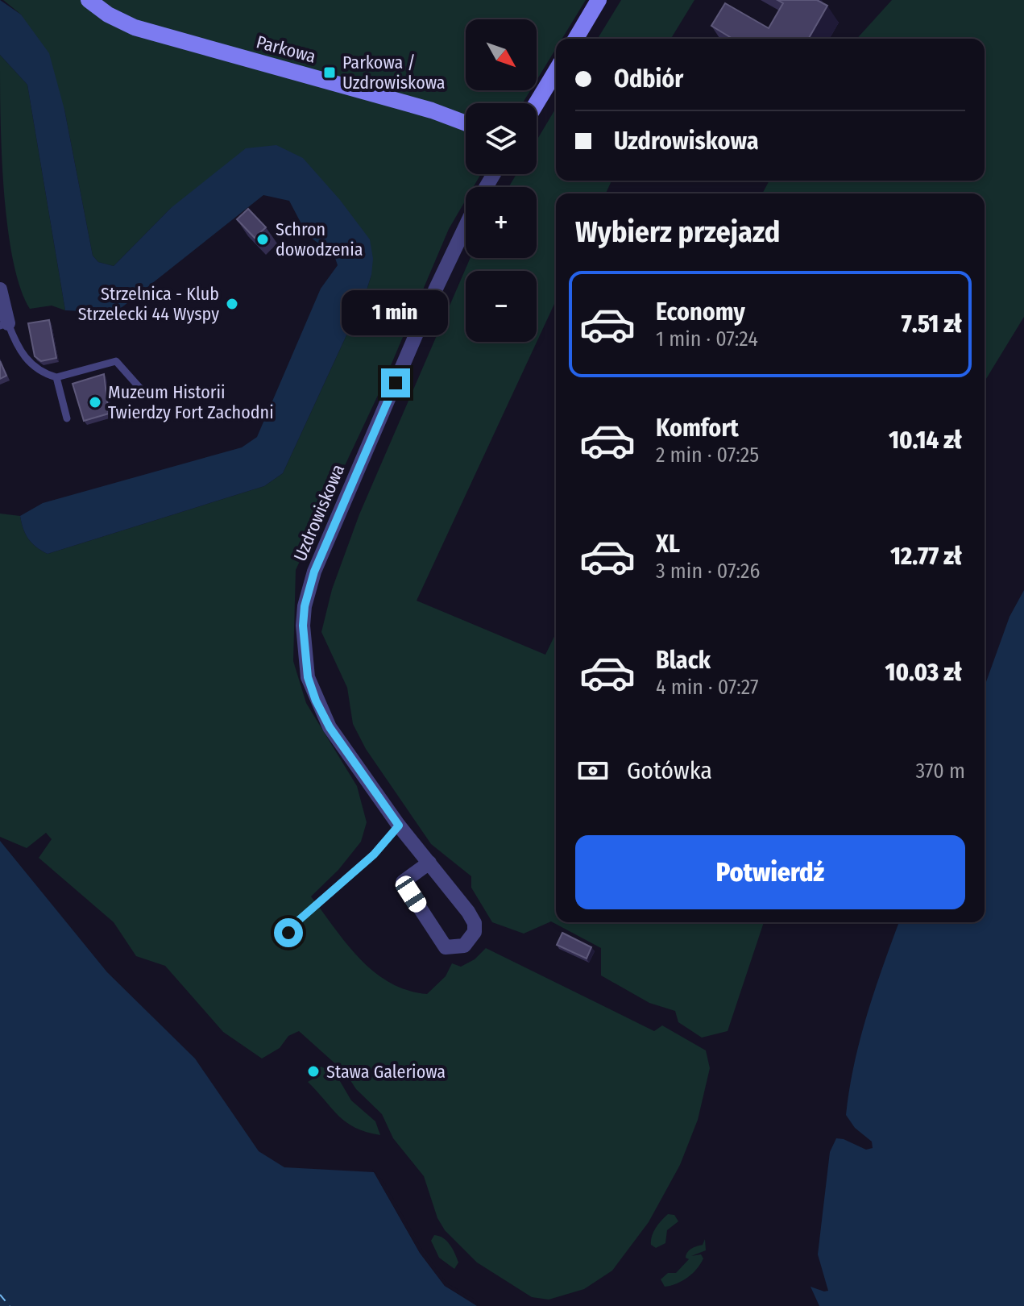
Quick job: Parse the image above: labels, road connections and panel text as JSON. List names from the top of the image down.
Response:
{
  "streets": {
    "street": ["Parkowa", "Uzdrowiskowa"]
  },
  "places": {
    "transit": ["Parkowa / Uzdrowiskowa"],
    "other": [
      "Schron dowodzenia",
      "Strzelnica - Klub Strzelecki 44 Wyspy",
      "Muzeum Historii Twierdzy Fort Zachodni",
      "Stawa Galeriowa"
    ]
  },
  "north": "bottom right",
  "page": {
    "map_buttons": ["+", "−"],
    "banner": ["Odbiór", "Uzdrowiskowa"],
    "heading": "Wybierz przejazd",
    "list": [
      {
        "name": "Economy",
        "note": "1 min · 07:24",
        "value": "7.51 zł"
      },
      {
        "name": "Komfort",
        "note": "2 min · 07:25",
        "value": "10.14 zł"
      },
      {
        "name": "XL",
        "note": "3 min · 07:26",
        "value": "12.77 zł"
      },
      {
        "name": "Black",
        "note": "4 min · 07:27",
        "value": "10.03 zł"
      }
    ],
    "bubble": "1 min",
    "pay": ["Gotówka", "370 m"],
    "buttons": "Potwierdź"
  }
}
